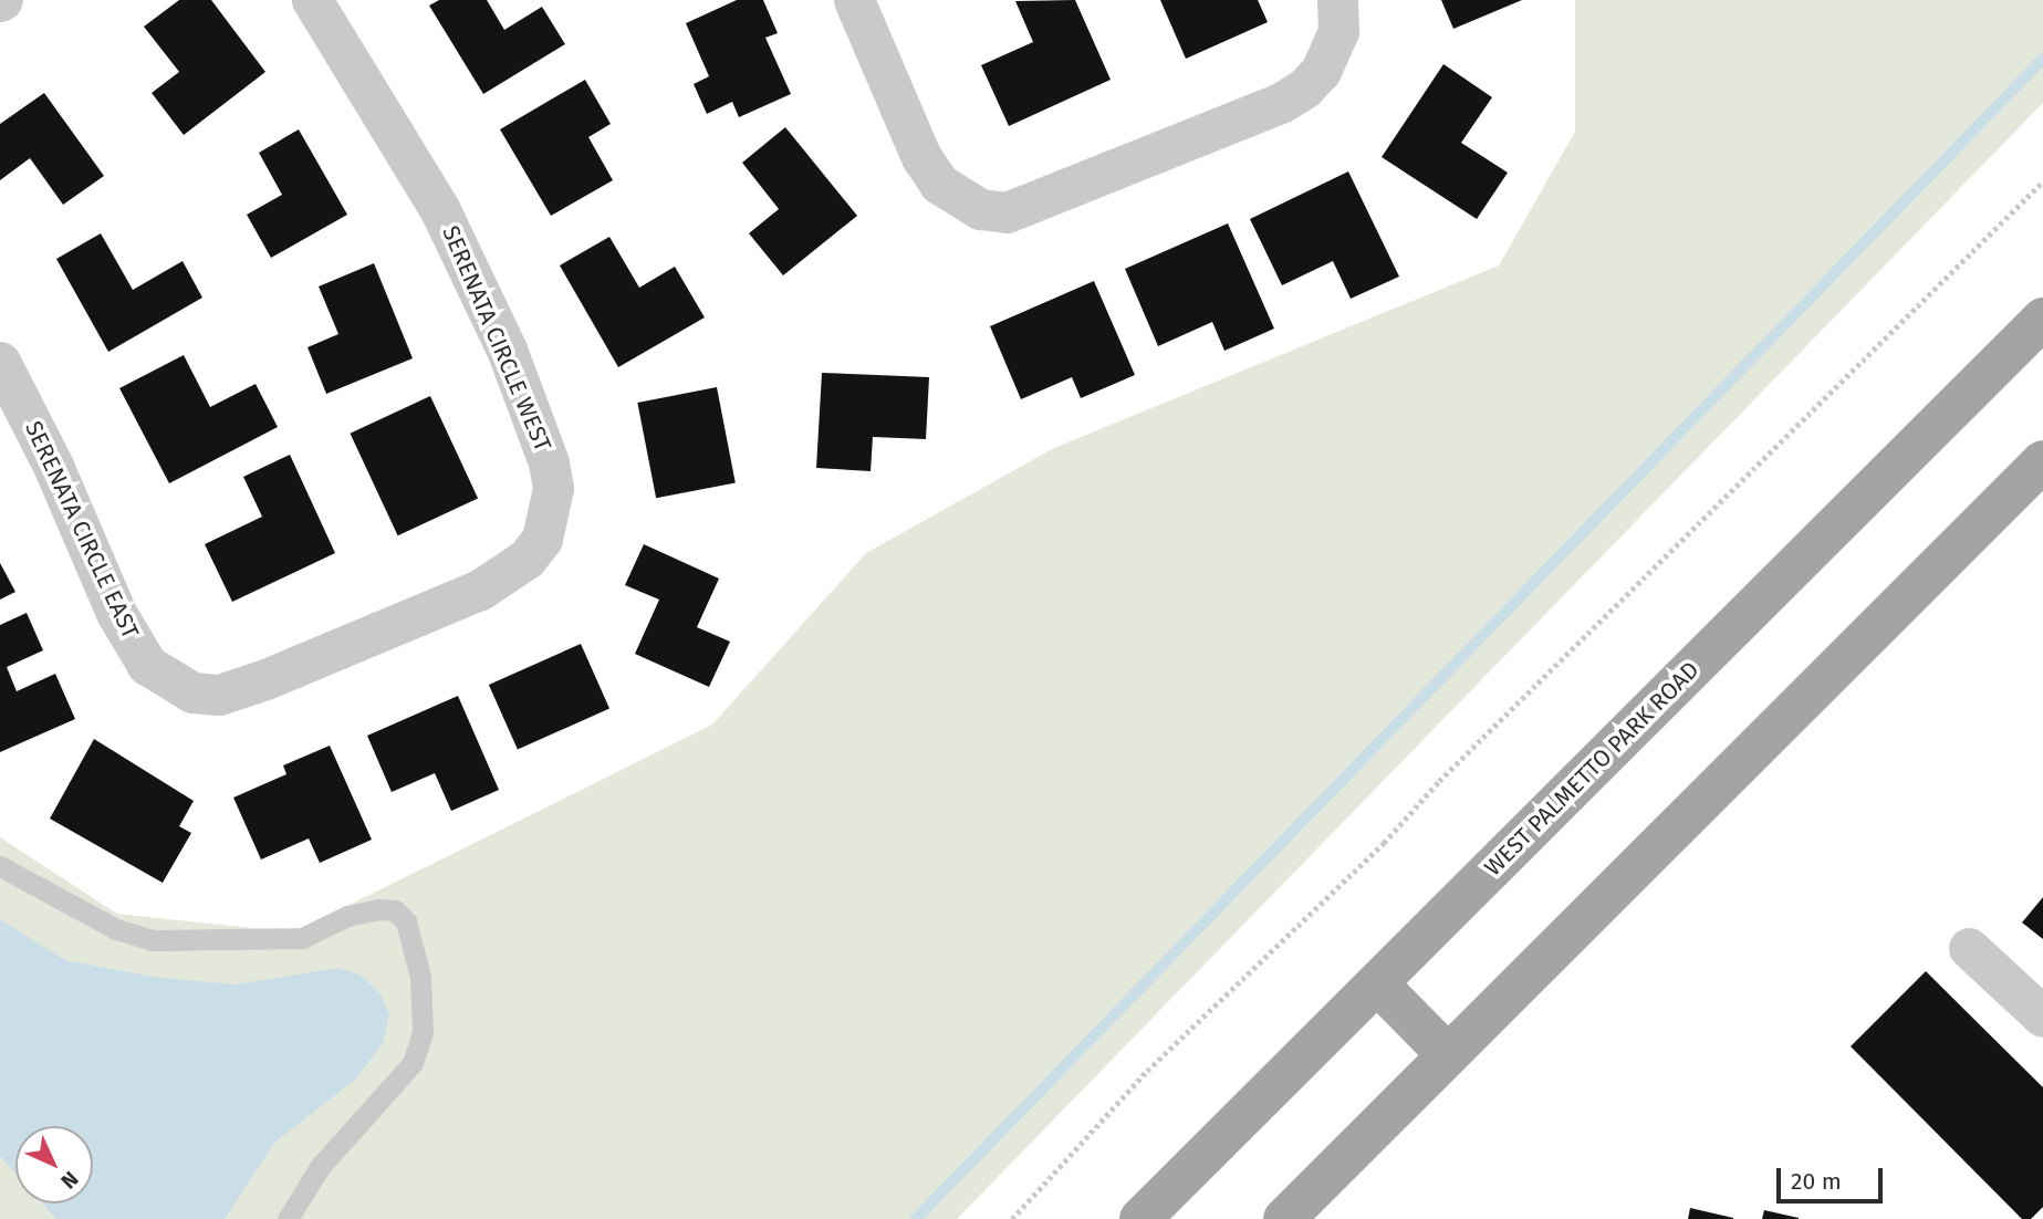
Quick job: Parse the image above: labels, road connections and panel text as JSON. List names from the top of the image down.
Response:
{
  "streets": {
    "main road": ["WEST PALMETTO PARK ROAD"],
    "street": ["SERENATA CIRCLE WEST", "SERENATA CIRCLE EAST"]
  },
  "crossings": [
    ["SERENATA CIRCLE WEST", "SERENATA CIRCLE EAST"]
  ],
  "scale_bar": "20 m",
  "north": "bottom right"
}
